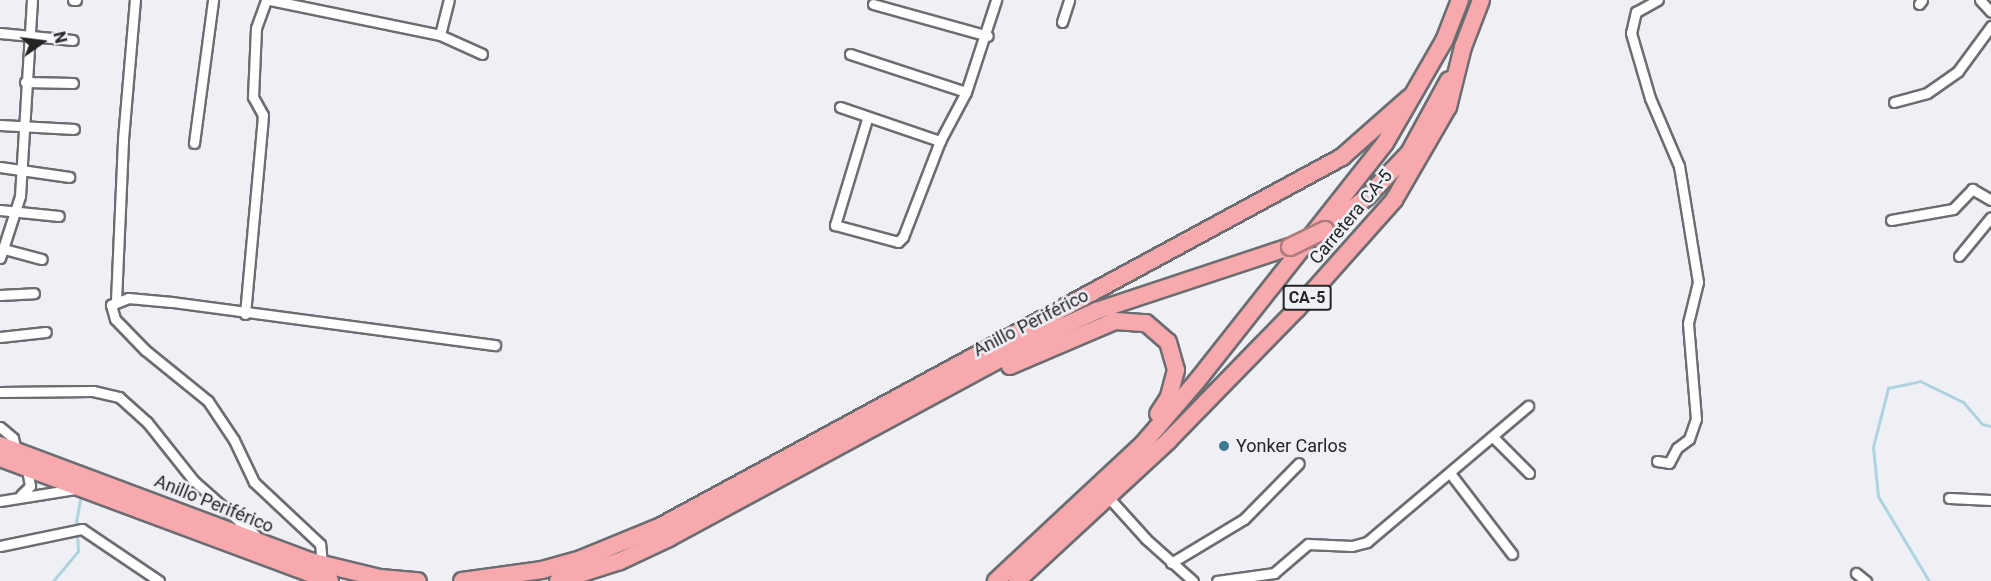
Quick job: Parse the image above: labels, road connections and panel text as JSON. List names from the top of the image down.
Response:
{
  "streets": {
    "highway": ["Carretera CA-5", "CA-5", "Anillo Periférico"]
  },
  "crossings": [
    ["Carretera CA-5", "CA-5"],
    ["Carretera CA-5", "Anillo Periférico"]
  ],
  "places": ["Yonker Carlos"],
  "north": "right"
}
